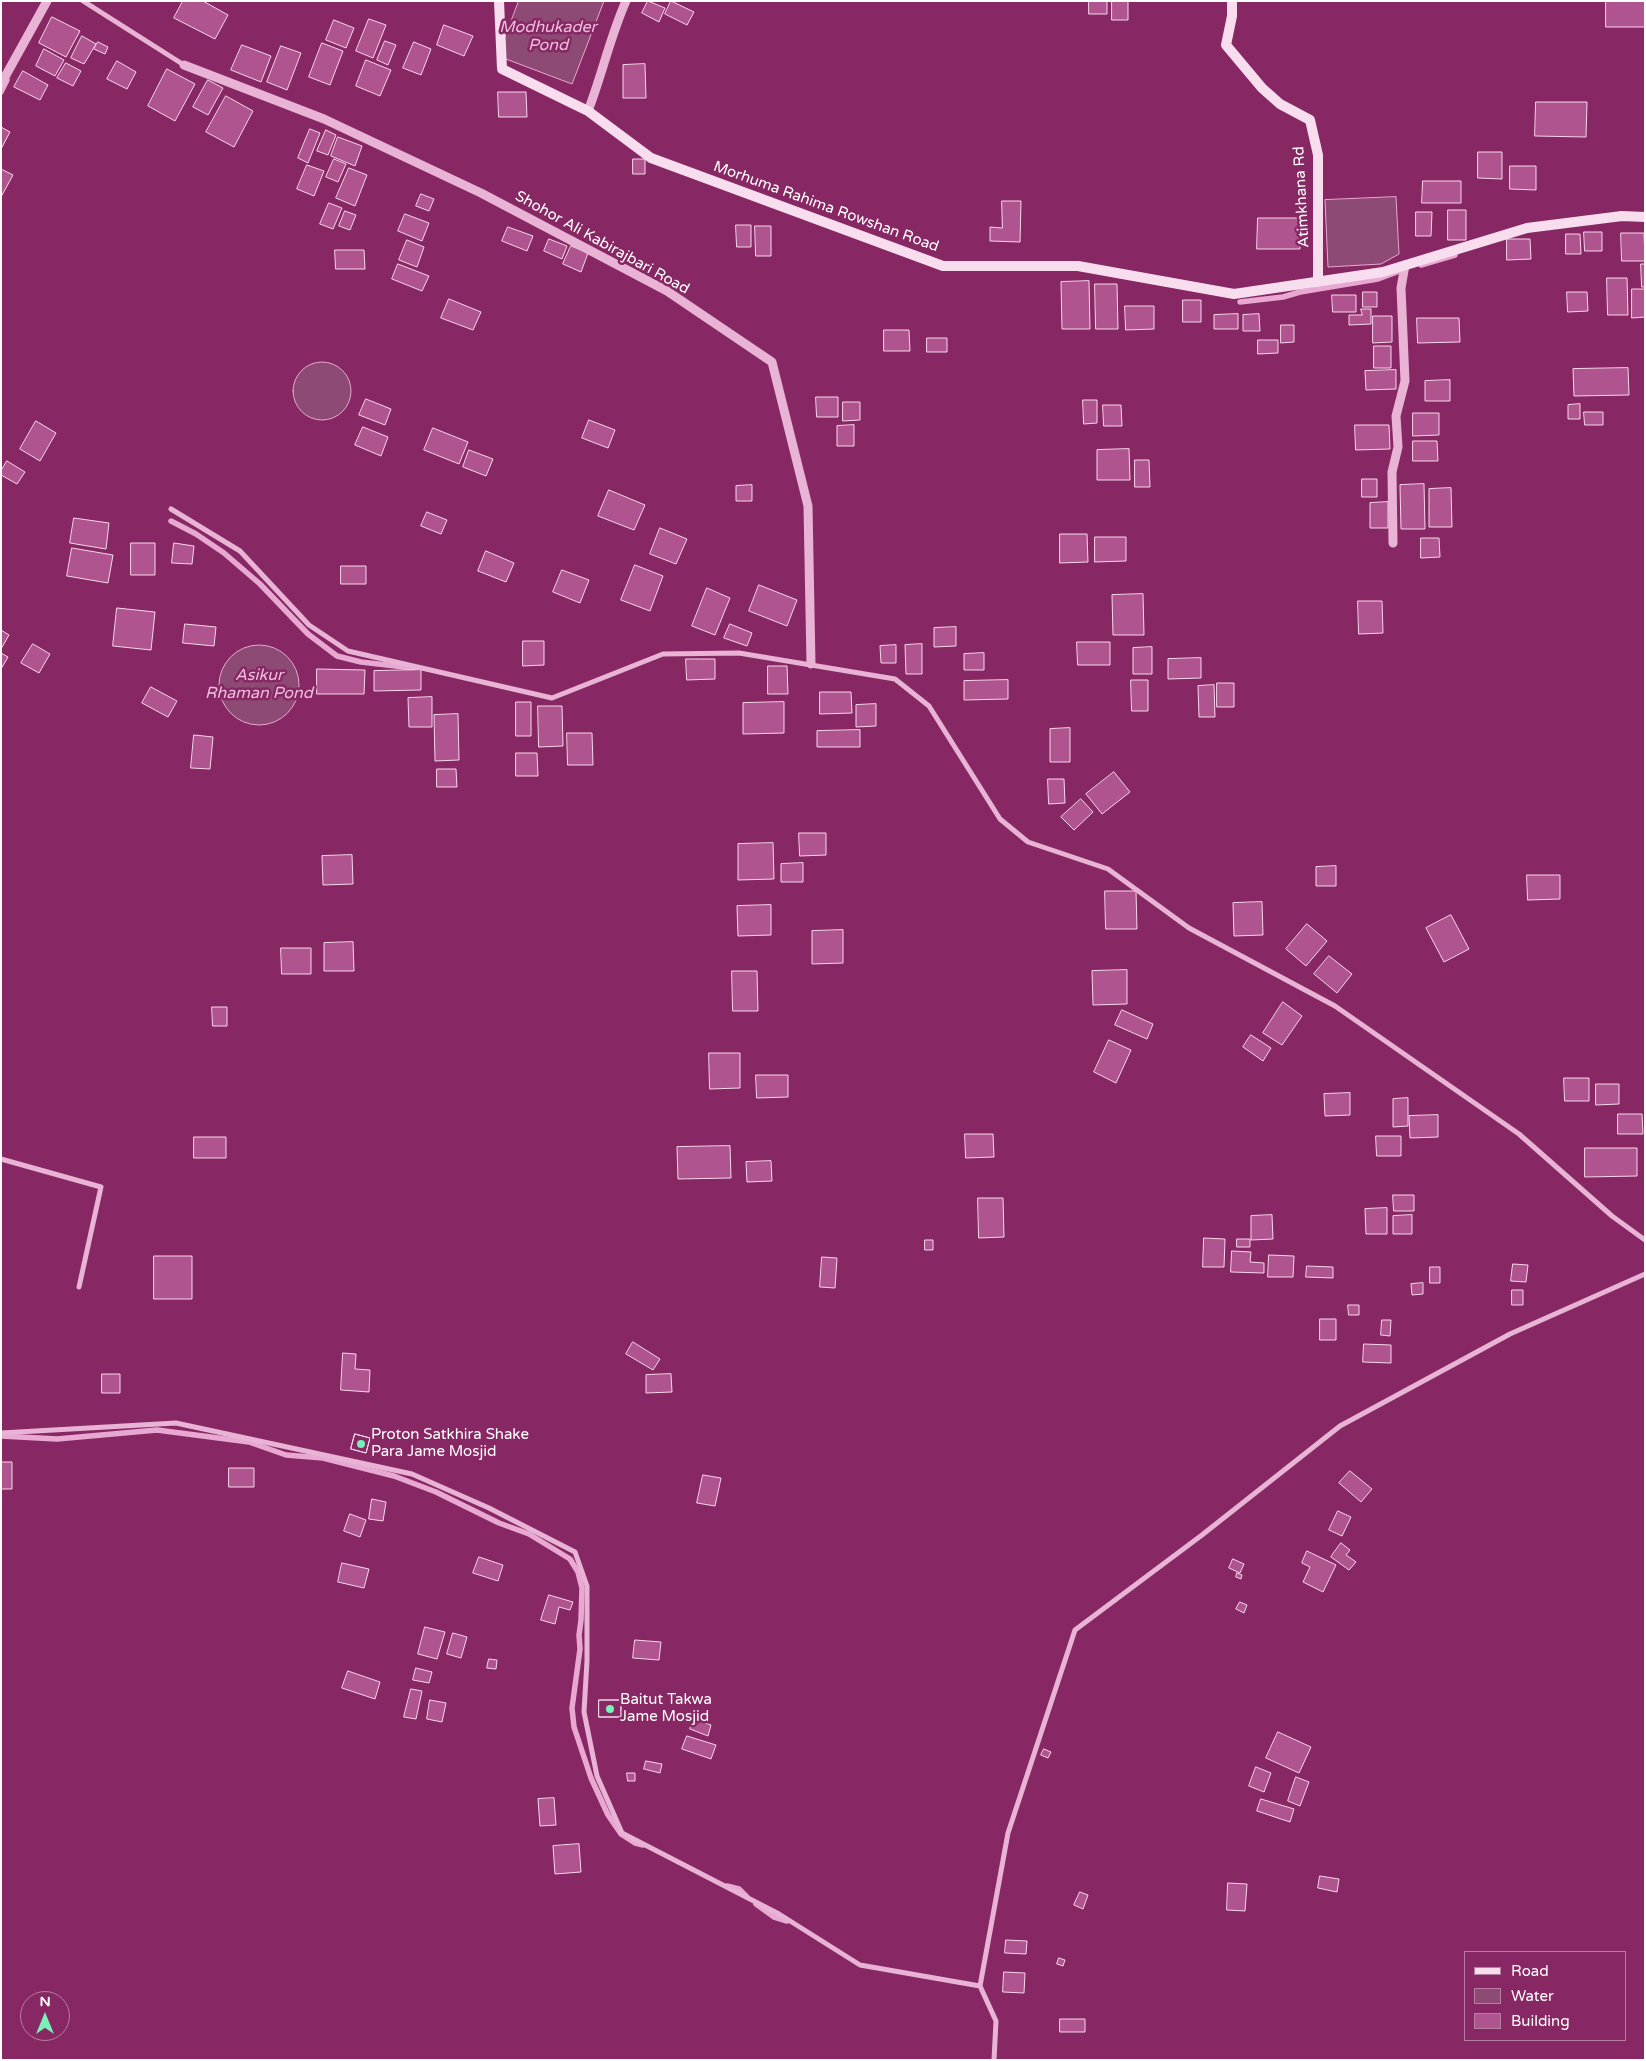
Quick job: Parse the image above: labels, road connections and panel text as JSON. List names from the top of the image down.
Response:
{
  "streets": {
    "main road": ["Atimkhana Rd", "Morhuma Rahima Rowshan Road"],
    "street": ["Shohor Ali Kabirajbari Road"]
  },
  "crossings": [
    ["Atimkhana Rd", "Morhuma Rahima Rowshan Road"]
  ],
  "water": ["Modhukader Pond", "Asikur Rhaman Pond"],
  "places": ["Proton Satkhira Shake Para Jame Mosjid", "Baitut Takwa Jame Mosjid"],
  "legend": ["Road", "Water", "Building"],
  "north": "top"
}
